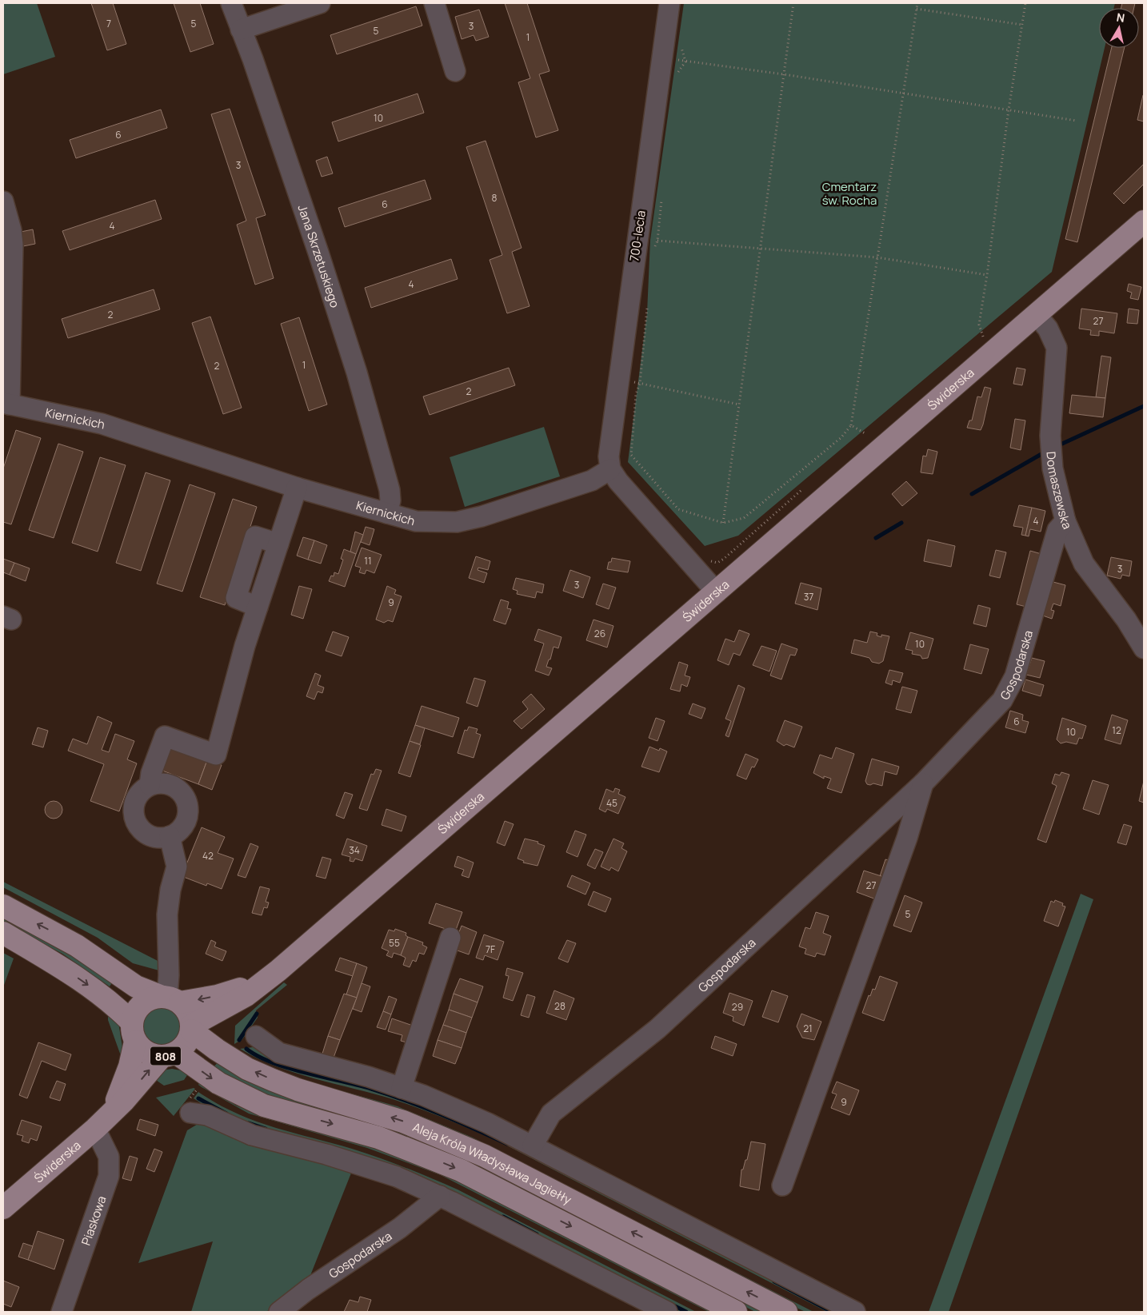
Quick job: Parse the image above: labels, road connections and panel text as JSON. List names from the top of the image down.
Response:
{
  "streets": {
    "main road": ["Świderska", "808", "Aleja Króla Władysława Jagiełły"],
    "street": [
      "700-lecia",
      "Jana Skrzetuskiego",
      "Kiernickich",
      "Domaszewska",
      "Gospodarska",
      "Piaskowa"
    ]
  },
  "crossings": [
    ["700-lecia", "Kiernickich"],
    ["Jana Skrzetuskiego", "Kiernickich"],
    ["Świderska", "Domaszewska"],
    ["Świderska", "808"],
    ["Świderska", "Aleja Króla Władysława Jagiełły"],
    ["Świderska", "Piaskowa"],
    ["Domaszewska", "Gospodarska"],
    ["808", "Aleja Króla Władysława Jagiełły"]
  ],
  "parks": ["Cmentarz św. Rocha"],
  "house_numbers": [
    "7",
    "5",
    "3",
    "5",
    "1",
    "10",
    "6",
    "3",
    "8",
    "6",
    "4",
    "4",
    "2",
    "27",
    "1",
    "2",
    "2",
    "4",
    "11",
    "3",
    "3",
    "37",
    "9",
    "26",
    "10",
    "6",
    "12",
    "10",
    "45",
    "34",
    "42",
    "27",
    "5",
    "55",
    "7F",
    "28",
    "29",
    "21",
    "9"
  ],
  "north": "top"
}
